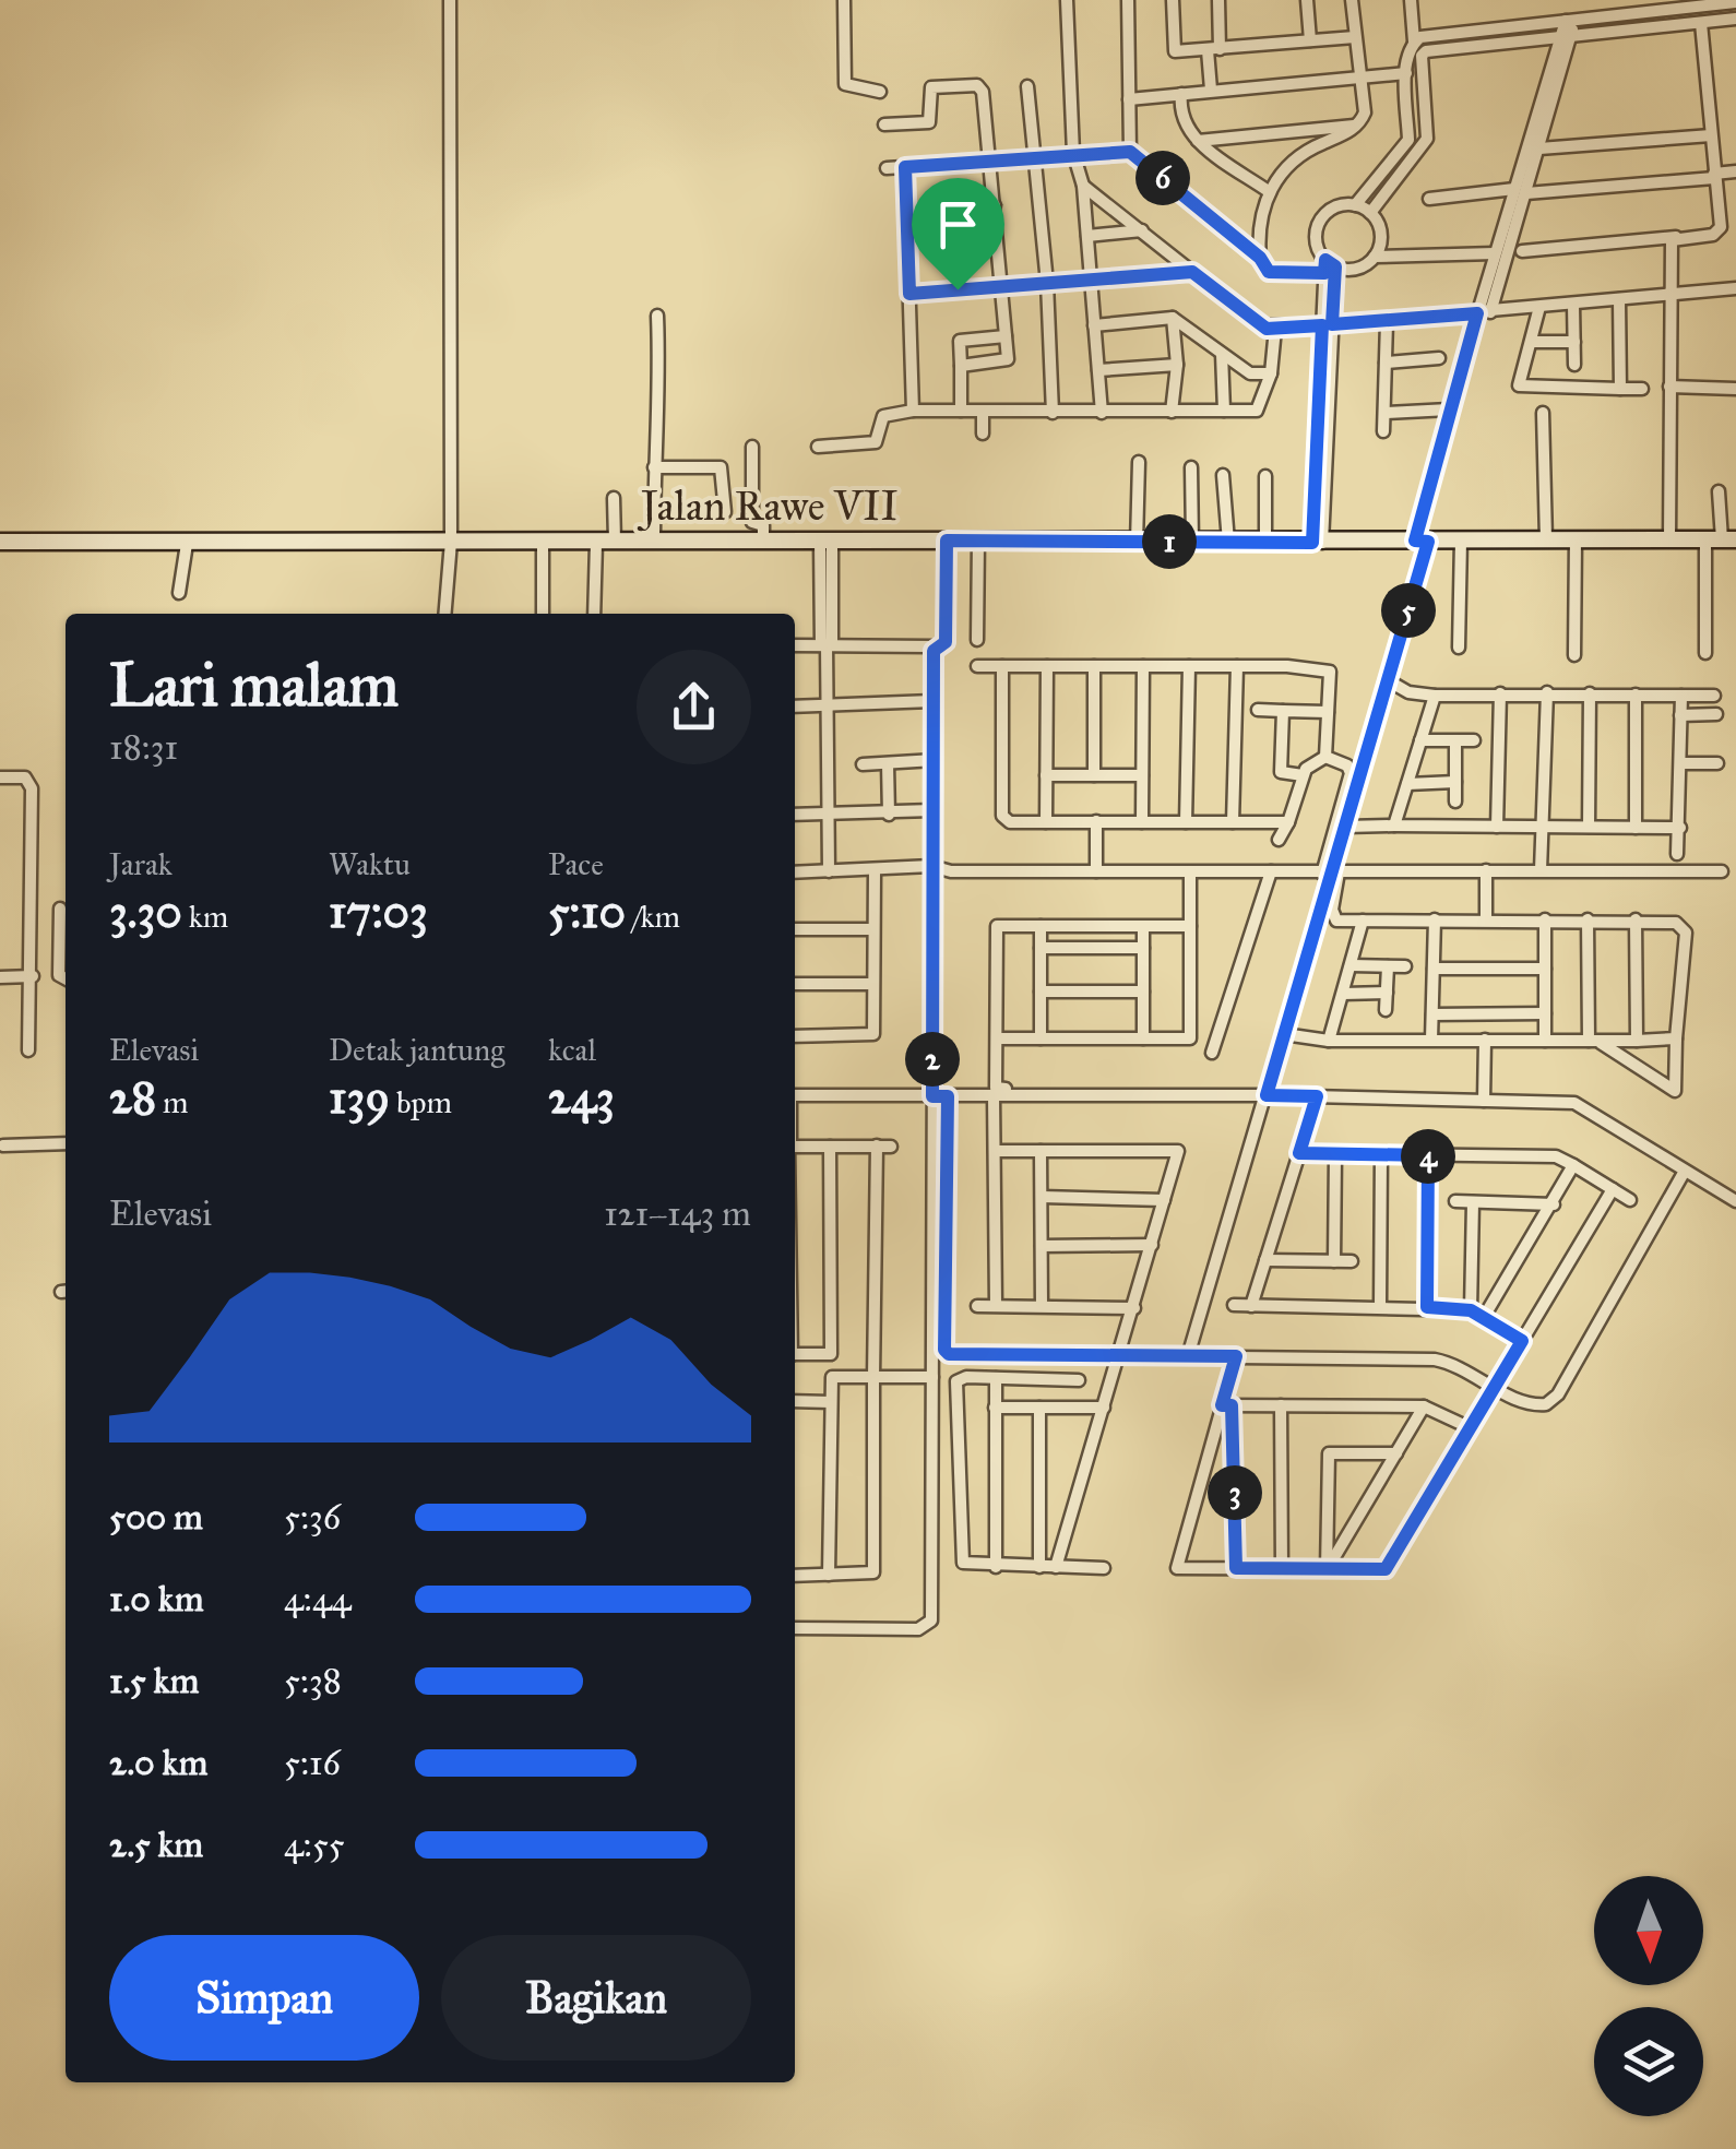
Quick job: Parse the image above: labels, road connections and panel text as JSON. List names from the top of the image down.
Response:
{
  "streets": {
    "main road": ["Jalan Rawe VII"]
  },
  "north": "bottom",
  "page": {
    "pins": [
      "6",
      "1",
      "5",
      "2",
      "4",
      "3"
    ],
    "heading": ["Lari malam", "18:31"],
    "stats": [
      ["Jarak", "3.30 km"],
      ["Waktu", "17:03"],
      ["Pace", "5:10 /km"],
      ["Elevasi", "28 m"],
      ["Detak jantung", "139 bpm"],
      ["kcal", "243"]
    ],
    "chart": ["Elevasi", "121–143 m"],
    "list": [
      {
        "name": "500 m",
        "note": "5:36"
      },
      {
        "name": "1.0 km",
        "note": "4:44"
      },
      {
        "name": "1.5 km",
        "note": "5:38"
      },
      {
        "name": "2.0 km",
        "note": "5:16"
      },
      {
        "name": "2.5 km",
        "note": "4:55"
      }
    ],
    "buttons": ["Simpan", "Bagikan"]
  }
}
